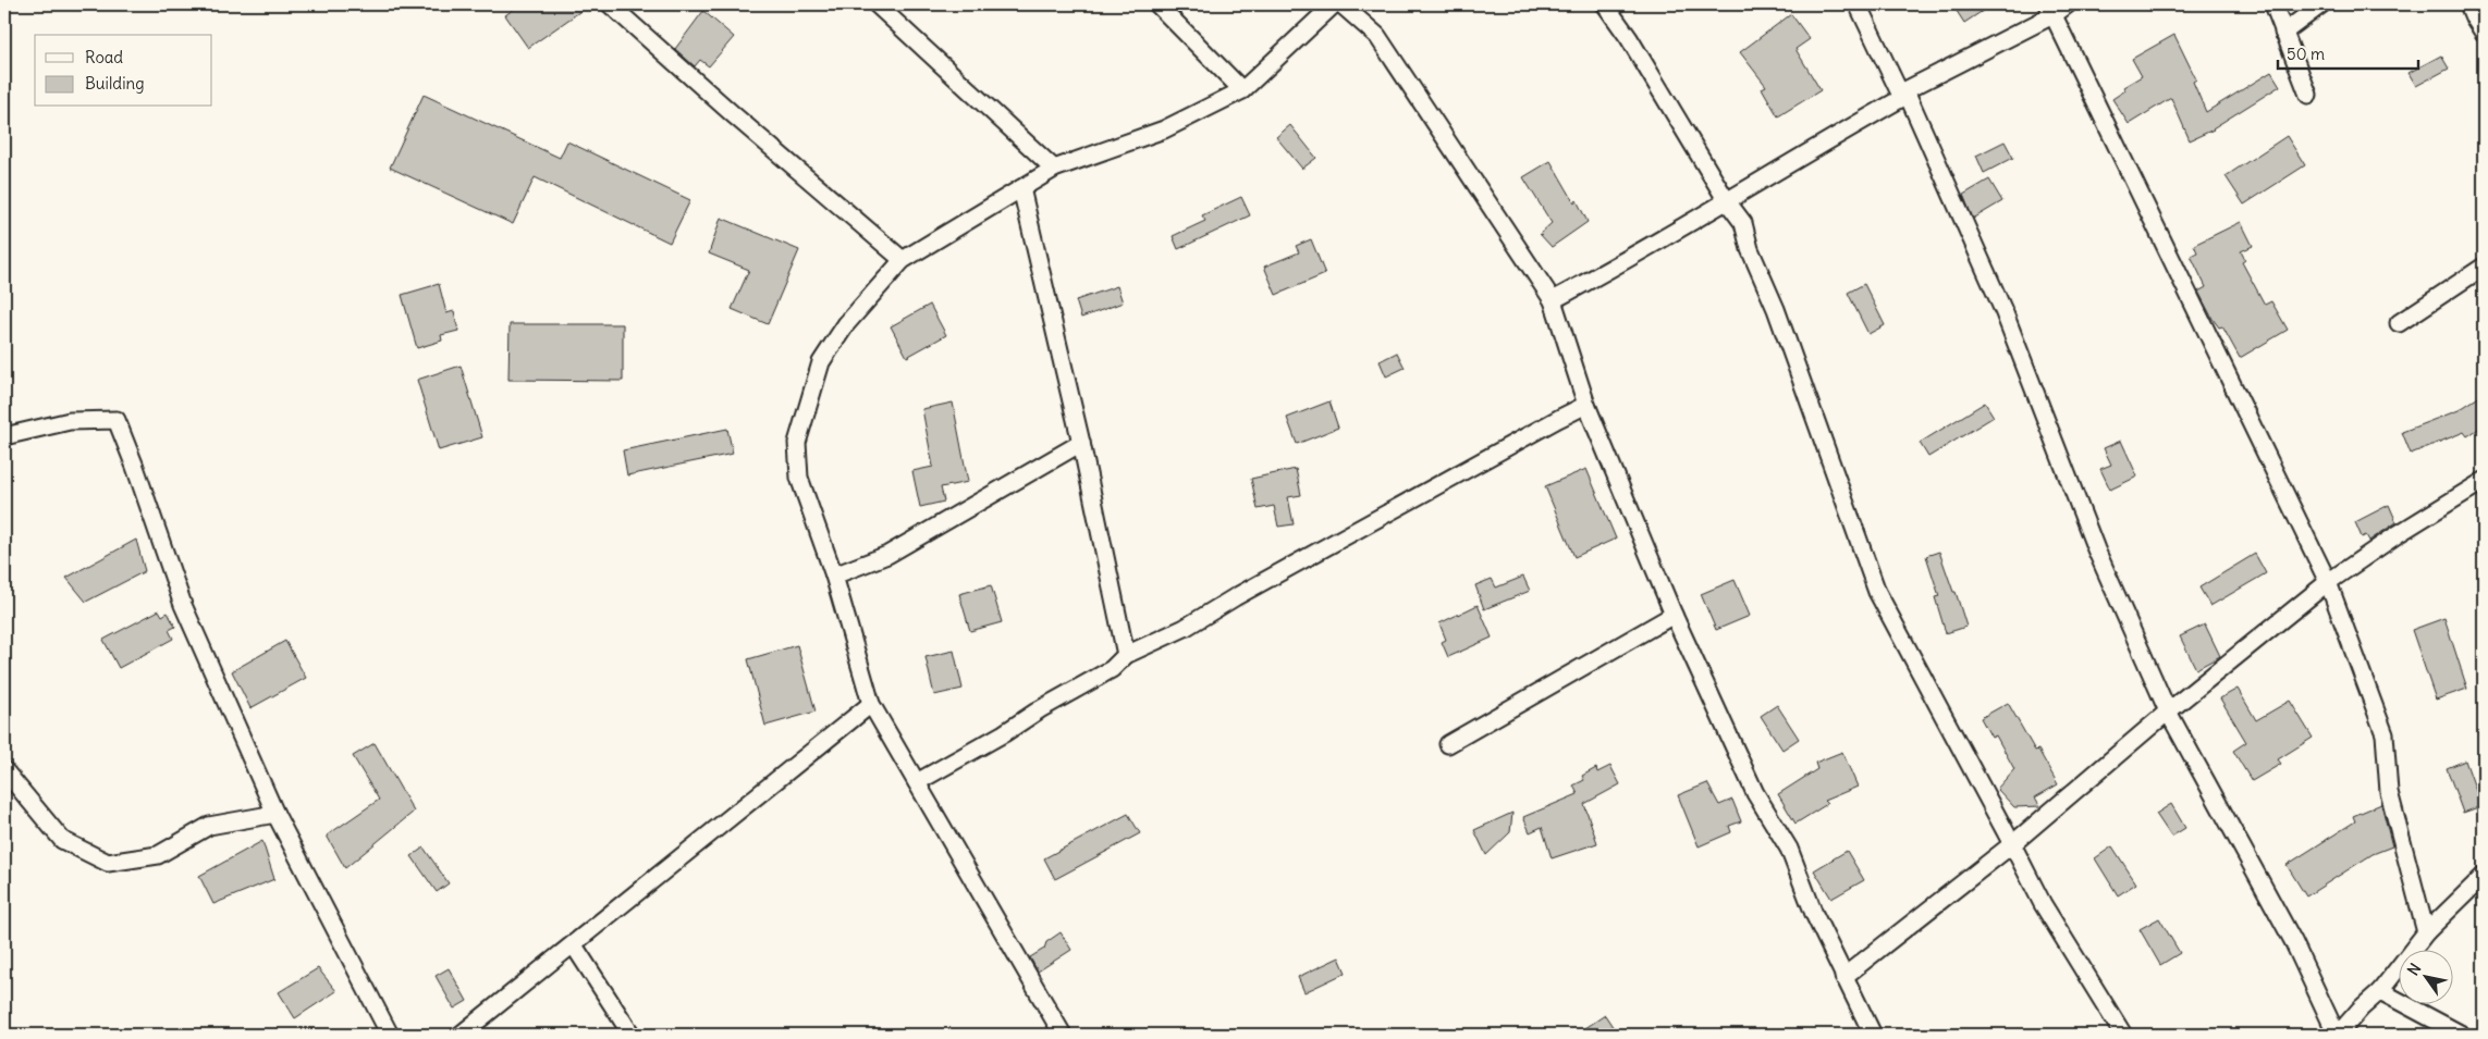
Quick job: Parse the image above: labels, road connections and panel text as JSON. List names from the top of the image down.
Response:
{
  "legend": ["Road", "Building"],
  "scale_bar": "50 m",
  "north": "top left"
}
